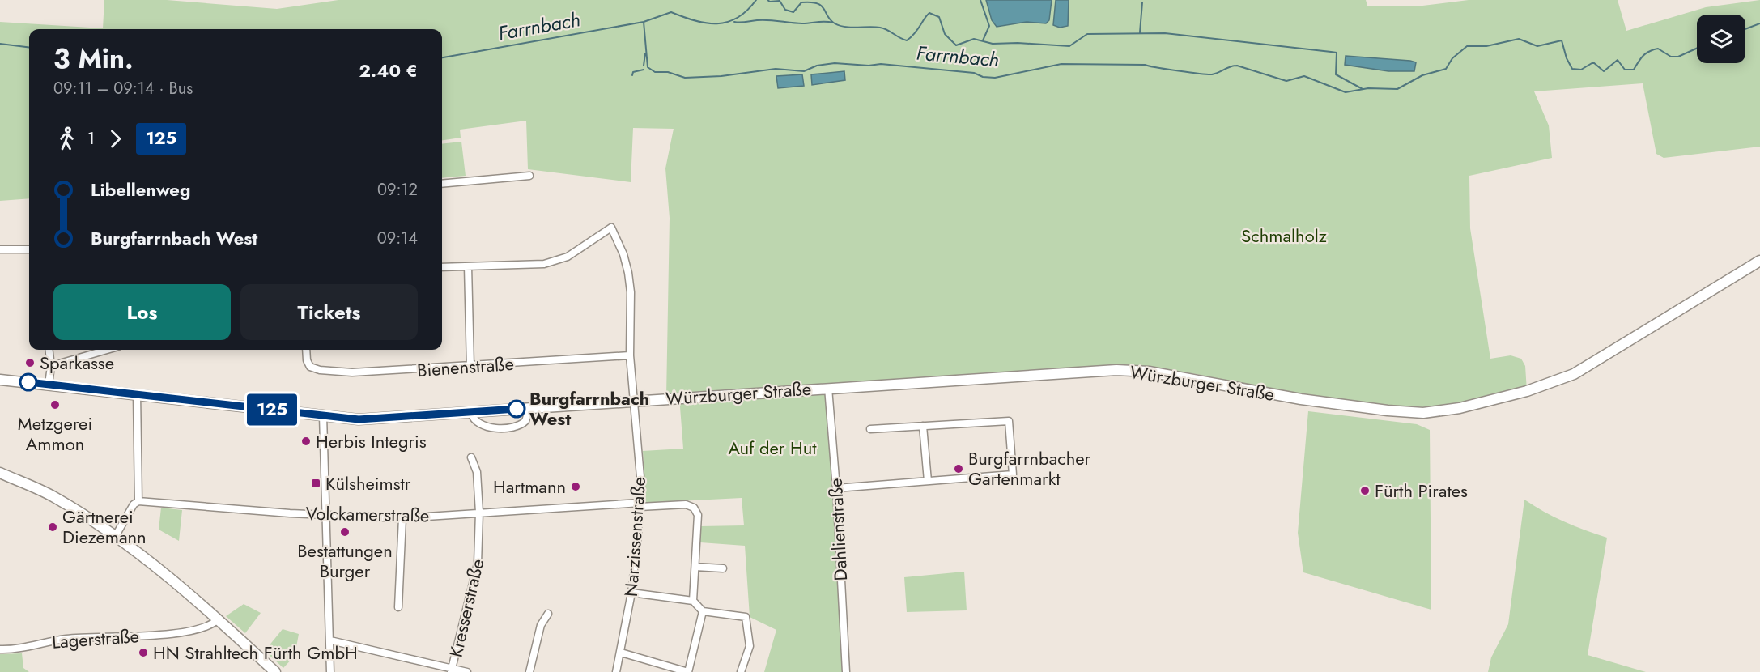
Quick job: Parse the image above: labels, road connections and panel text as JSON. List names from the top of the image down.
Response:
{
  "streets": {
    "street": [
      "Bienenstraße",
      "Würzburger Straße",
      "Volckamerstraße",
      "Dahlienstraße",
      "Narzissenstraße",
      "Kresserstraße",
      "Lagerstraße"
    ]
  },
  "crossings": [
    ["Bienenstraße", "Narzissenstraße"],
    ["Würzburger Straße", "Dahlienstraße"],
    ["Würzburger Straße", "Narzissenstraße"],
    ["Volckamerstraße", "Narzissenstraße"],
    ["Volckamerstraße", "Kresserstraße"]
  ],
  "water": ["Farrnbach"],
  "parks": ["Schmalholz", "Auf der Hut"],
  "places": {
    "other": [
      "Sparkasse",
      "Metzgerei Ammon",
      "Burgfarrnbach West",
      "Herbis Integris",
      "Burgfarrnbacher Gartenmarkt",
      "Hartmann",
      "Fürth Pirates",
      "Gärtnerei Diezemann",
      "Bestattungen Burger",
      "HN Strahltech Fürth GmbH"
    ],
    "transit": ["Külsheimstr"]
  },
  "lines": ["bus line 125"],
  "page": {
    "on_map": "125",
    "heading": ["3 Min.", "09:11 – 09:14 · Bus", "2.40 €"],
    "legs": ["1", "125"],
    "list": [
      {
        "name": "Libellenweg",
        "value": "09:12"
      },
      {
        "name": "Burgfarrnbach West",
        "value": "09:14"
      }
    ],
    "buttons": ["Los", "Tickets"]
  }
}
